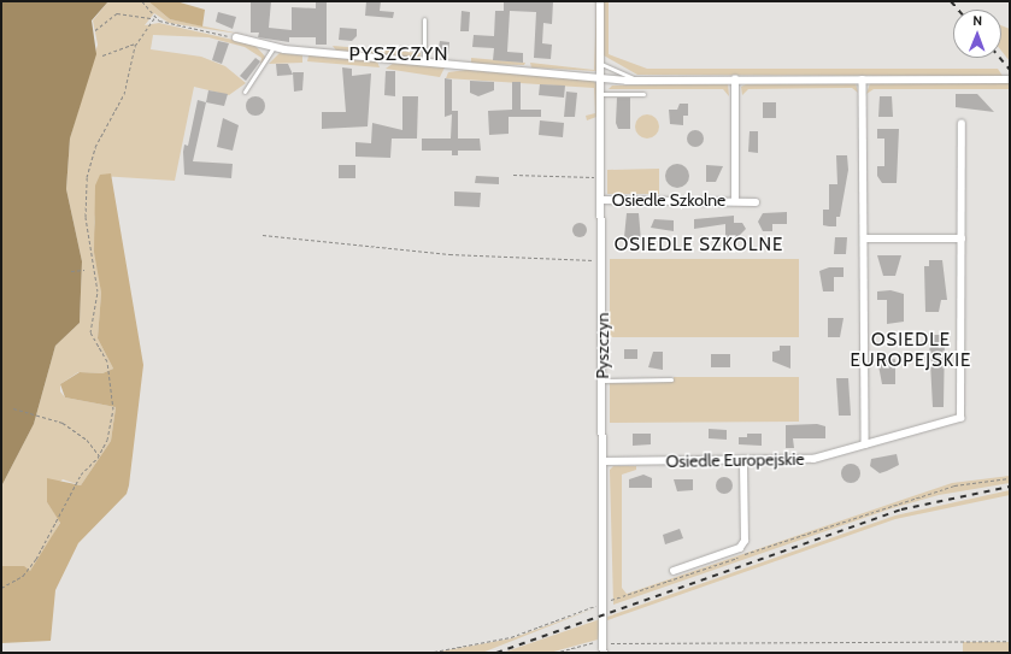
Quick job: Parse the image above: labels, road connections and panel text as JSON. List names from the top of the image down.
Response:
{
  "streets": {
    "street": ["Osiedle Szkolne", "Pyszczyn", "Osiedle Europejskie"]
  },
  "crossings": [
    ["Osiedle Szkolne", "Pyszczyn"],
    ["Pyszczyn", "Osiedle Europejskie"]
  ],
  "districts": ["PYSZCZYN", "OSIEDLE SZKOLNE", "OSIEDLE EUROPEJSKIE"],
  "north": "top"
}
